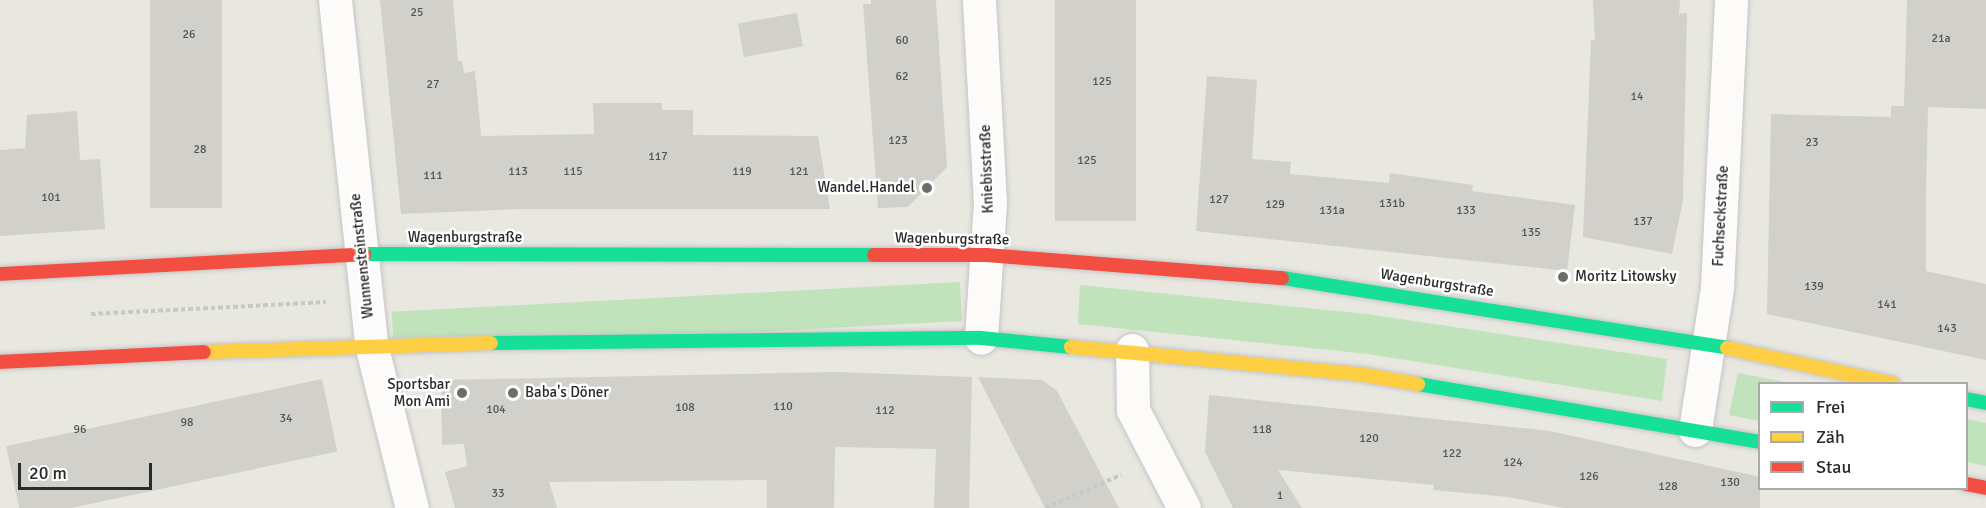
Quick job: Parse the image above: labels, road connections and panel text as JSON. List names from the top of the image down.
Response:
{
  "streets": {
    "main road": ["Wagenburgstraße"],
    "street": ["Kniebisstraße", "Fuchseckstraße", "Wunnensteinstraße"]
  },
  "crossings": [
    ["Kniebisstraße", "Wagenburgstraße"],
    ["Fuchseckstraße", "Wagenburgstraße"],
    ["Wagenburgstraße", "Wunnensteinstraße"]
  ],
  "places": [
    "Wandel.Handel",
    "Moritz Litowsky",
    "Sportsbar Mon Ami",
    "Baba's Döner"
  ],
  "house_numbers": [
    "25",
    "26",
    "21a",
    "60",
    "62",
    "125",
    "27",
    "14",
    "123",
    "23",
    "28",
    "117",
    "125",
    "113",
    "115",
    "119",
    "121",
    "111",
    "101",
    "127",
    "131b",
    "129",
    "131a",
    "133",
    "137",
    "135",
    "139",
    "141",
    "143",
    "110",
    "108",
    "104",
    "112",
    "34",
    "98",
    "96",
    "118",
    "120",
    "122",
    "124",
    "126",
    "130",
    "128",
    "33",
    "1"
  ],
  "legend": ["Frei", "Zäh", "Stau"],
  "scale_bar": "20 m"
}
